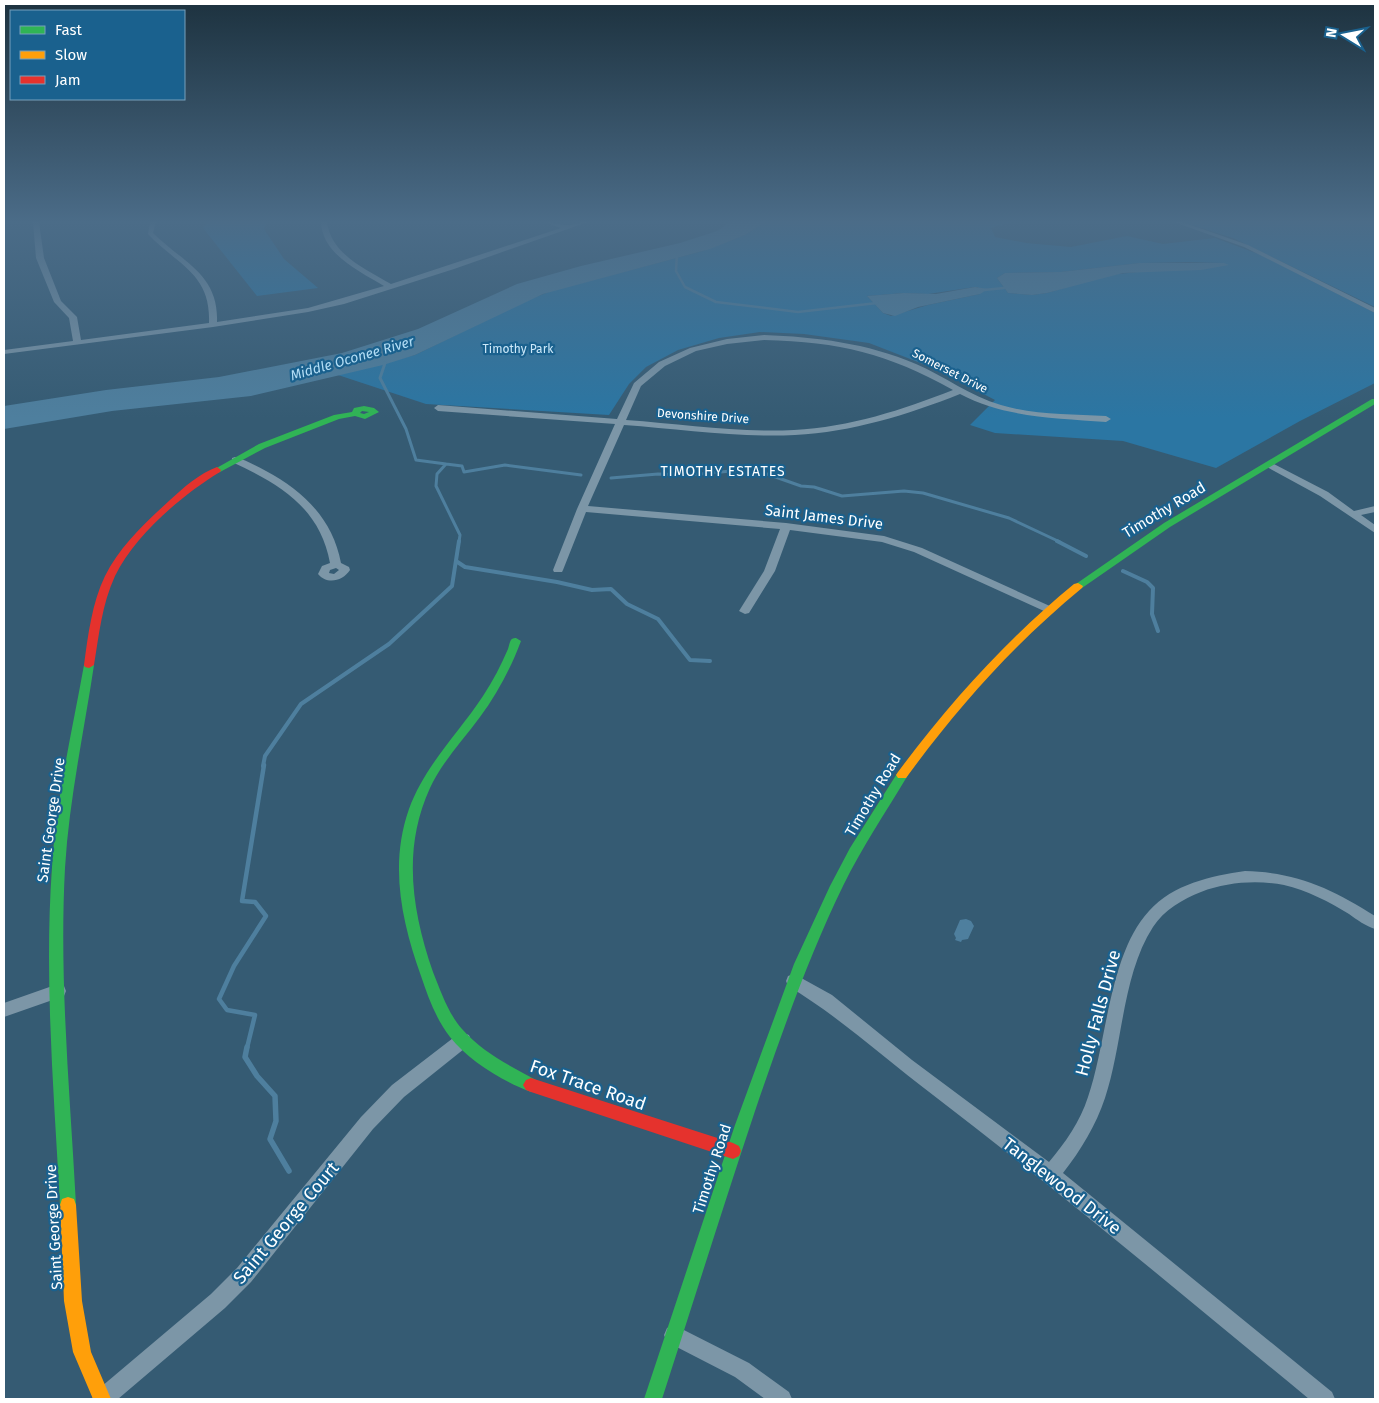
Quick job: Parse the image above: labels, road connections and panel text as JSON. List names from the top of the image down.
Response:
{
  "streets": {
    "street": [
      "Somerset Drive",
      "Devonshire Drive",
      "Timothy Road",
      "Saint James Drive",
      "Saint George Drive",
      "Holly Falls Drive",
      "Fox Trace Road",
      "Tanglewood Drive",
      "Saint George Court"
    ]
  },
  "crossings": [
    ["Somerset Drive", "Devonshire Drive"],
    ["Somerset Drive", "Saint James Drive"],
    ["Timothy Road", "Saint James Drive"],
    ["Timothy Road", "Fox Trace Road"],
    ["Timothy Road", "Tanglewood Drive"],
    ["Saint George Drive", "Saint George Court"],
    ["Holly Falls Drive", "Tanglewood Drive"],
    ["Fox Trace Road", "Saint George Court"]
  ],
  "districts": ["TIMOTHY ESTATES"],
  "water": ["Middle Oconee River"],
  "parks": ["Timothy Park"],
  "legend": ["Fast", "Slow", "Jam"],
  "north": "left"
}
